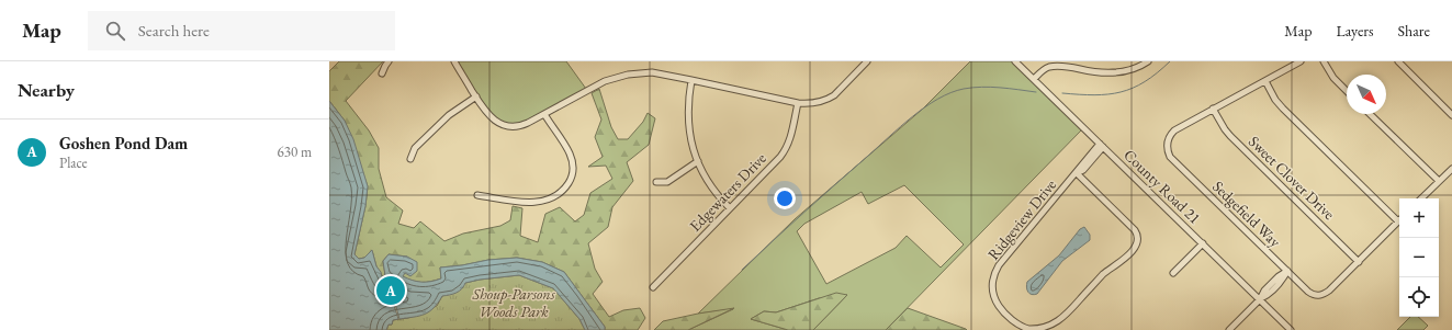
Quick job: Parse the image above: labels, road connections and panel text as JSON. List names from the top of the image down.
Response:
{
  "streets": {
    "street": [
      "Sweet Clover Drive",
      "County Road 21",
      "Edgewaters Drive",
      "Sedgefield Way",
      "Ridgeview Drive"
    ]
  },
  "crossings": [
    ["Sweet Clover Drive", "Sedgefield Way"],
    ["County Road 21", "Ridgeview Drive"]
  ],
  "parks": ["Shoup-Parsons Woods Park"],
  "north": "bottom right",
  "page": {
    "header": "Map",
    "search": "Search here",
    "nav": ["Map", "Layers", "Share"],
    "heading": "Nearby",
    "list": [
      {
        "mark": "A",
        "name": "Goshen Pond Dam",
        "note": "Place",
        "value": "630 m"
      }
    ],
    "map_buttons": ["+", "−"],
    "pins": "A"
  }
}
